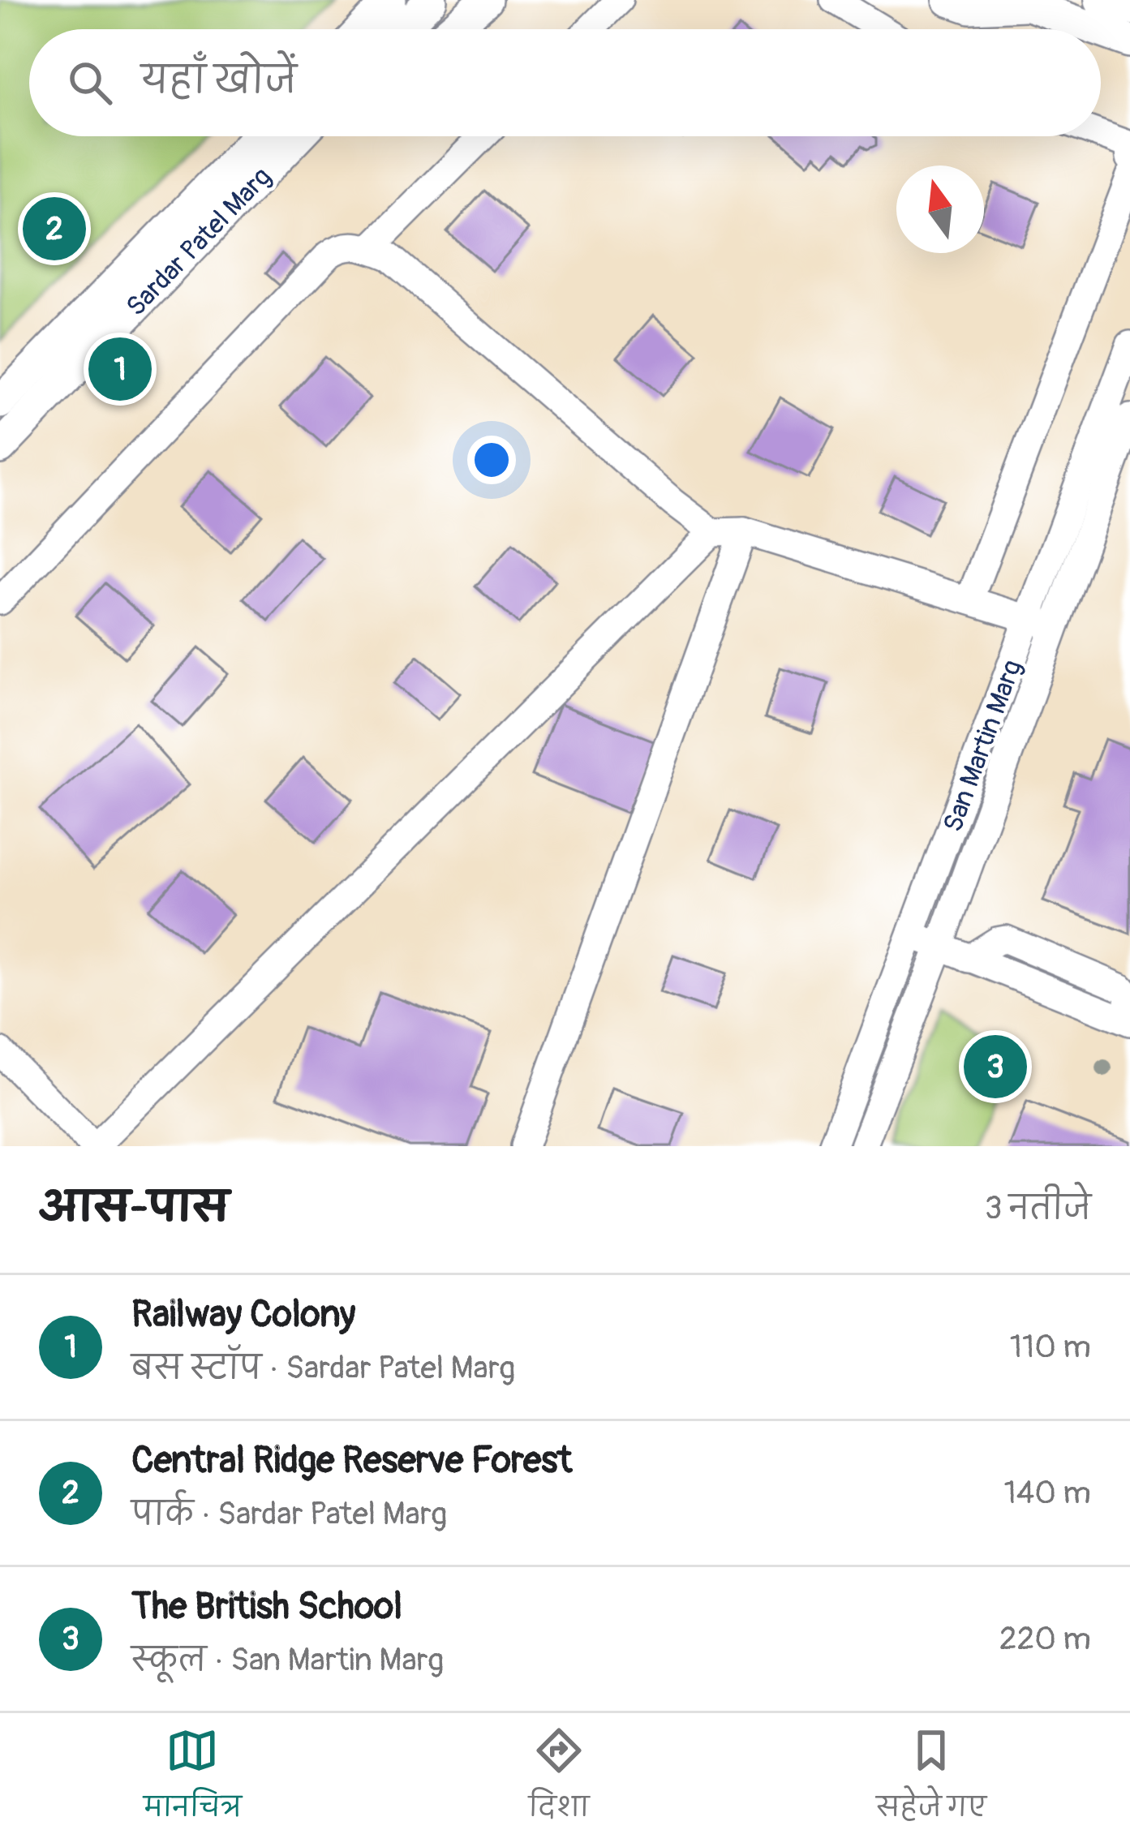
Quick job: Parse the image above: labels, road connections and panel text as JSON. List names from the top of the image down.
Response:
{
  "streets": {
    "main road": ["Sardar Patel Marg"],
    "street": ["San Martin Marg"]
  },
  "north": "top",
  "page": {
    "search": "यहाँ खोजें",
    "pins": ["2", "1", "3"],
    "heading": ["आस-पास", "3 नतीजे"],
    "list": [
      {
        "mark": "1",
        "name": "Railway Colony",
        "note": "बस स्टॉप · Sardar Patel Marg",
        "value": "110 m"
      },
      {
        "mark": "2",
        "name": "Central Ridge Reserve Forest",
        "note": "पार्क · Sardar Patel Marg",
        "value": "140 m"
      },
      {
        "mark": "3",
        "name": "The British School",
        "note": "स्कूल · San Martin Marg",
        "value": "220 m"
      }
    ],
    "nav": ["मानचित्र", "दिशा", "सहेजे गए"]
  }
}
